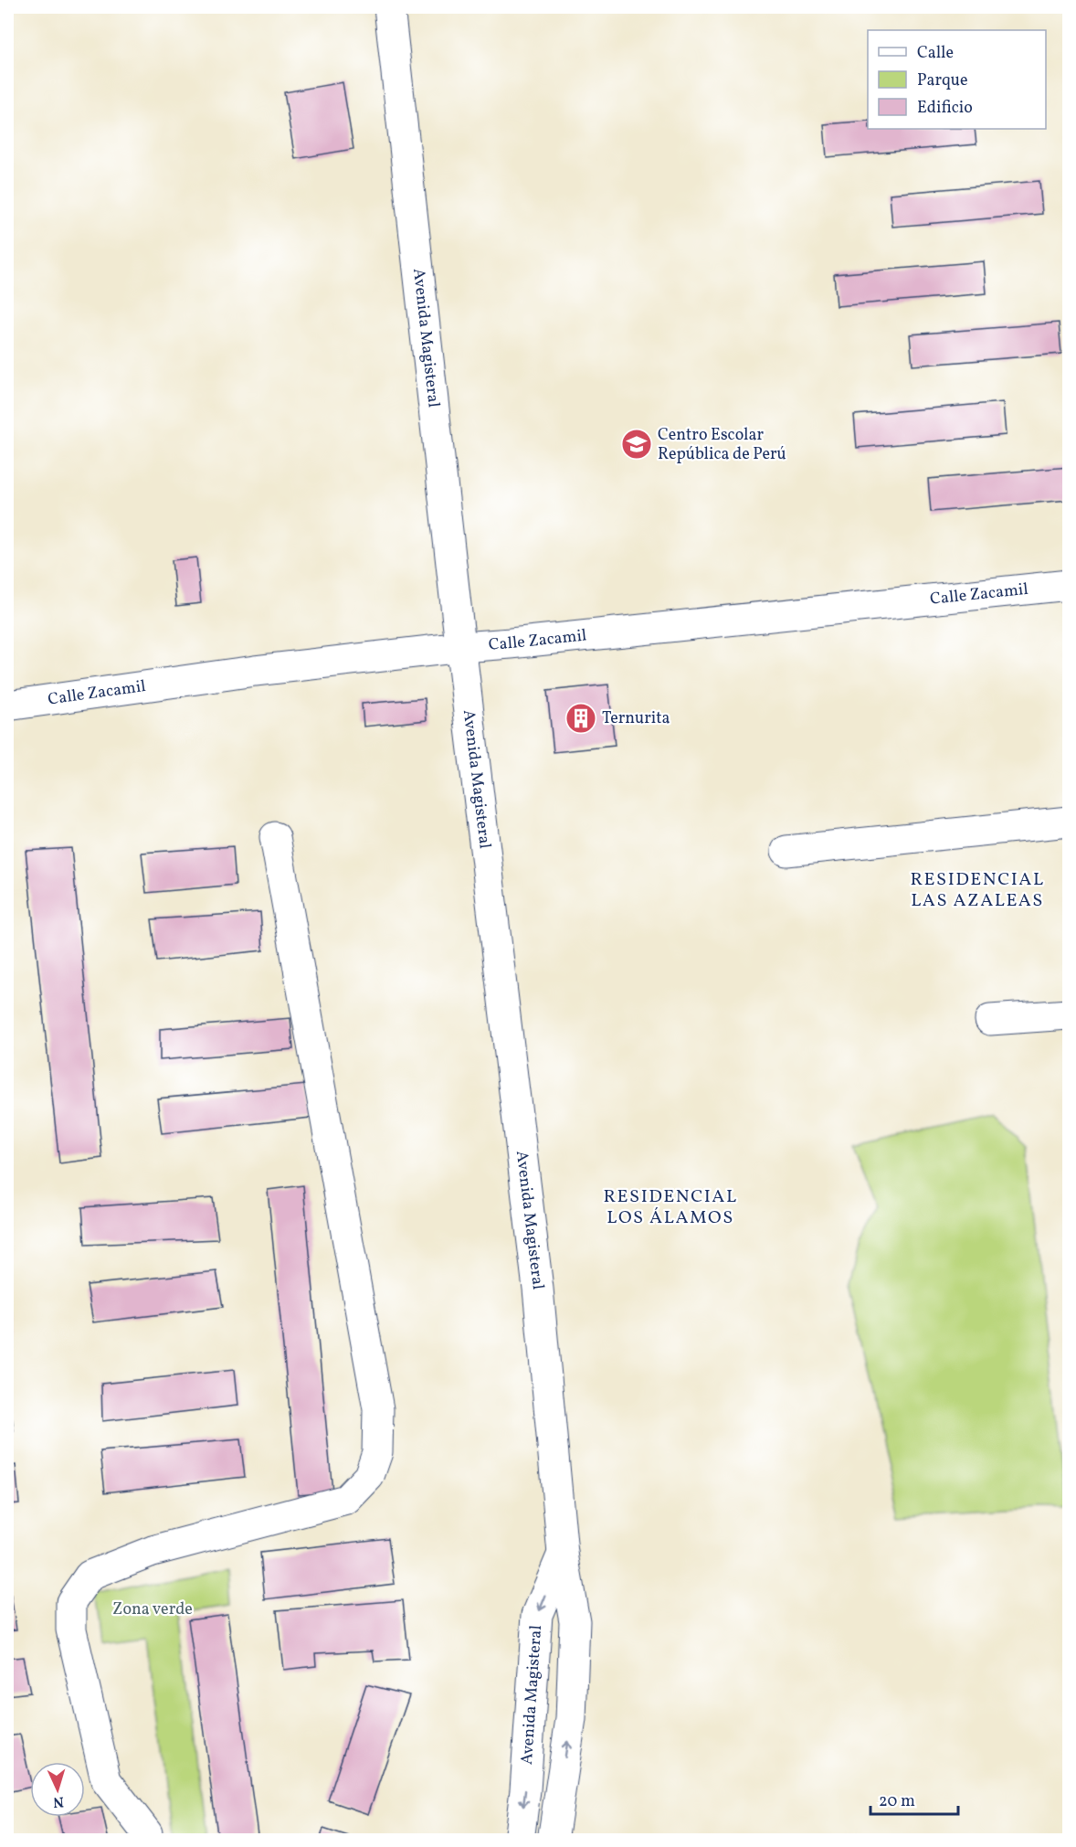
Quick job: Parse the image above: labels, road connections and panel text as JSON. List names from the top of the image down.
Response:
{
  "streets": {
    "street": ["Avenida Magisteral", "Calle Zacamil"]
  },
  "crossings": [
    ["Avenida Magisteral", "Calle Zacamil"]
  ],
  "districts": ["RESIDENCIAL LAS AZALEAS", "RESIDENCIAL LOS ÁLAMOS"],
  "parks": ["Zona verde"],
  "places": {
    "school or university": ["Centro Escolar República de Perú"],
    "building": ["Ternurita"]
  },
  "legend": ["Calle", "Parque", "Edificio"],
  "scale_bar": "20 m",
  "north": "bottom"
}
